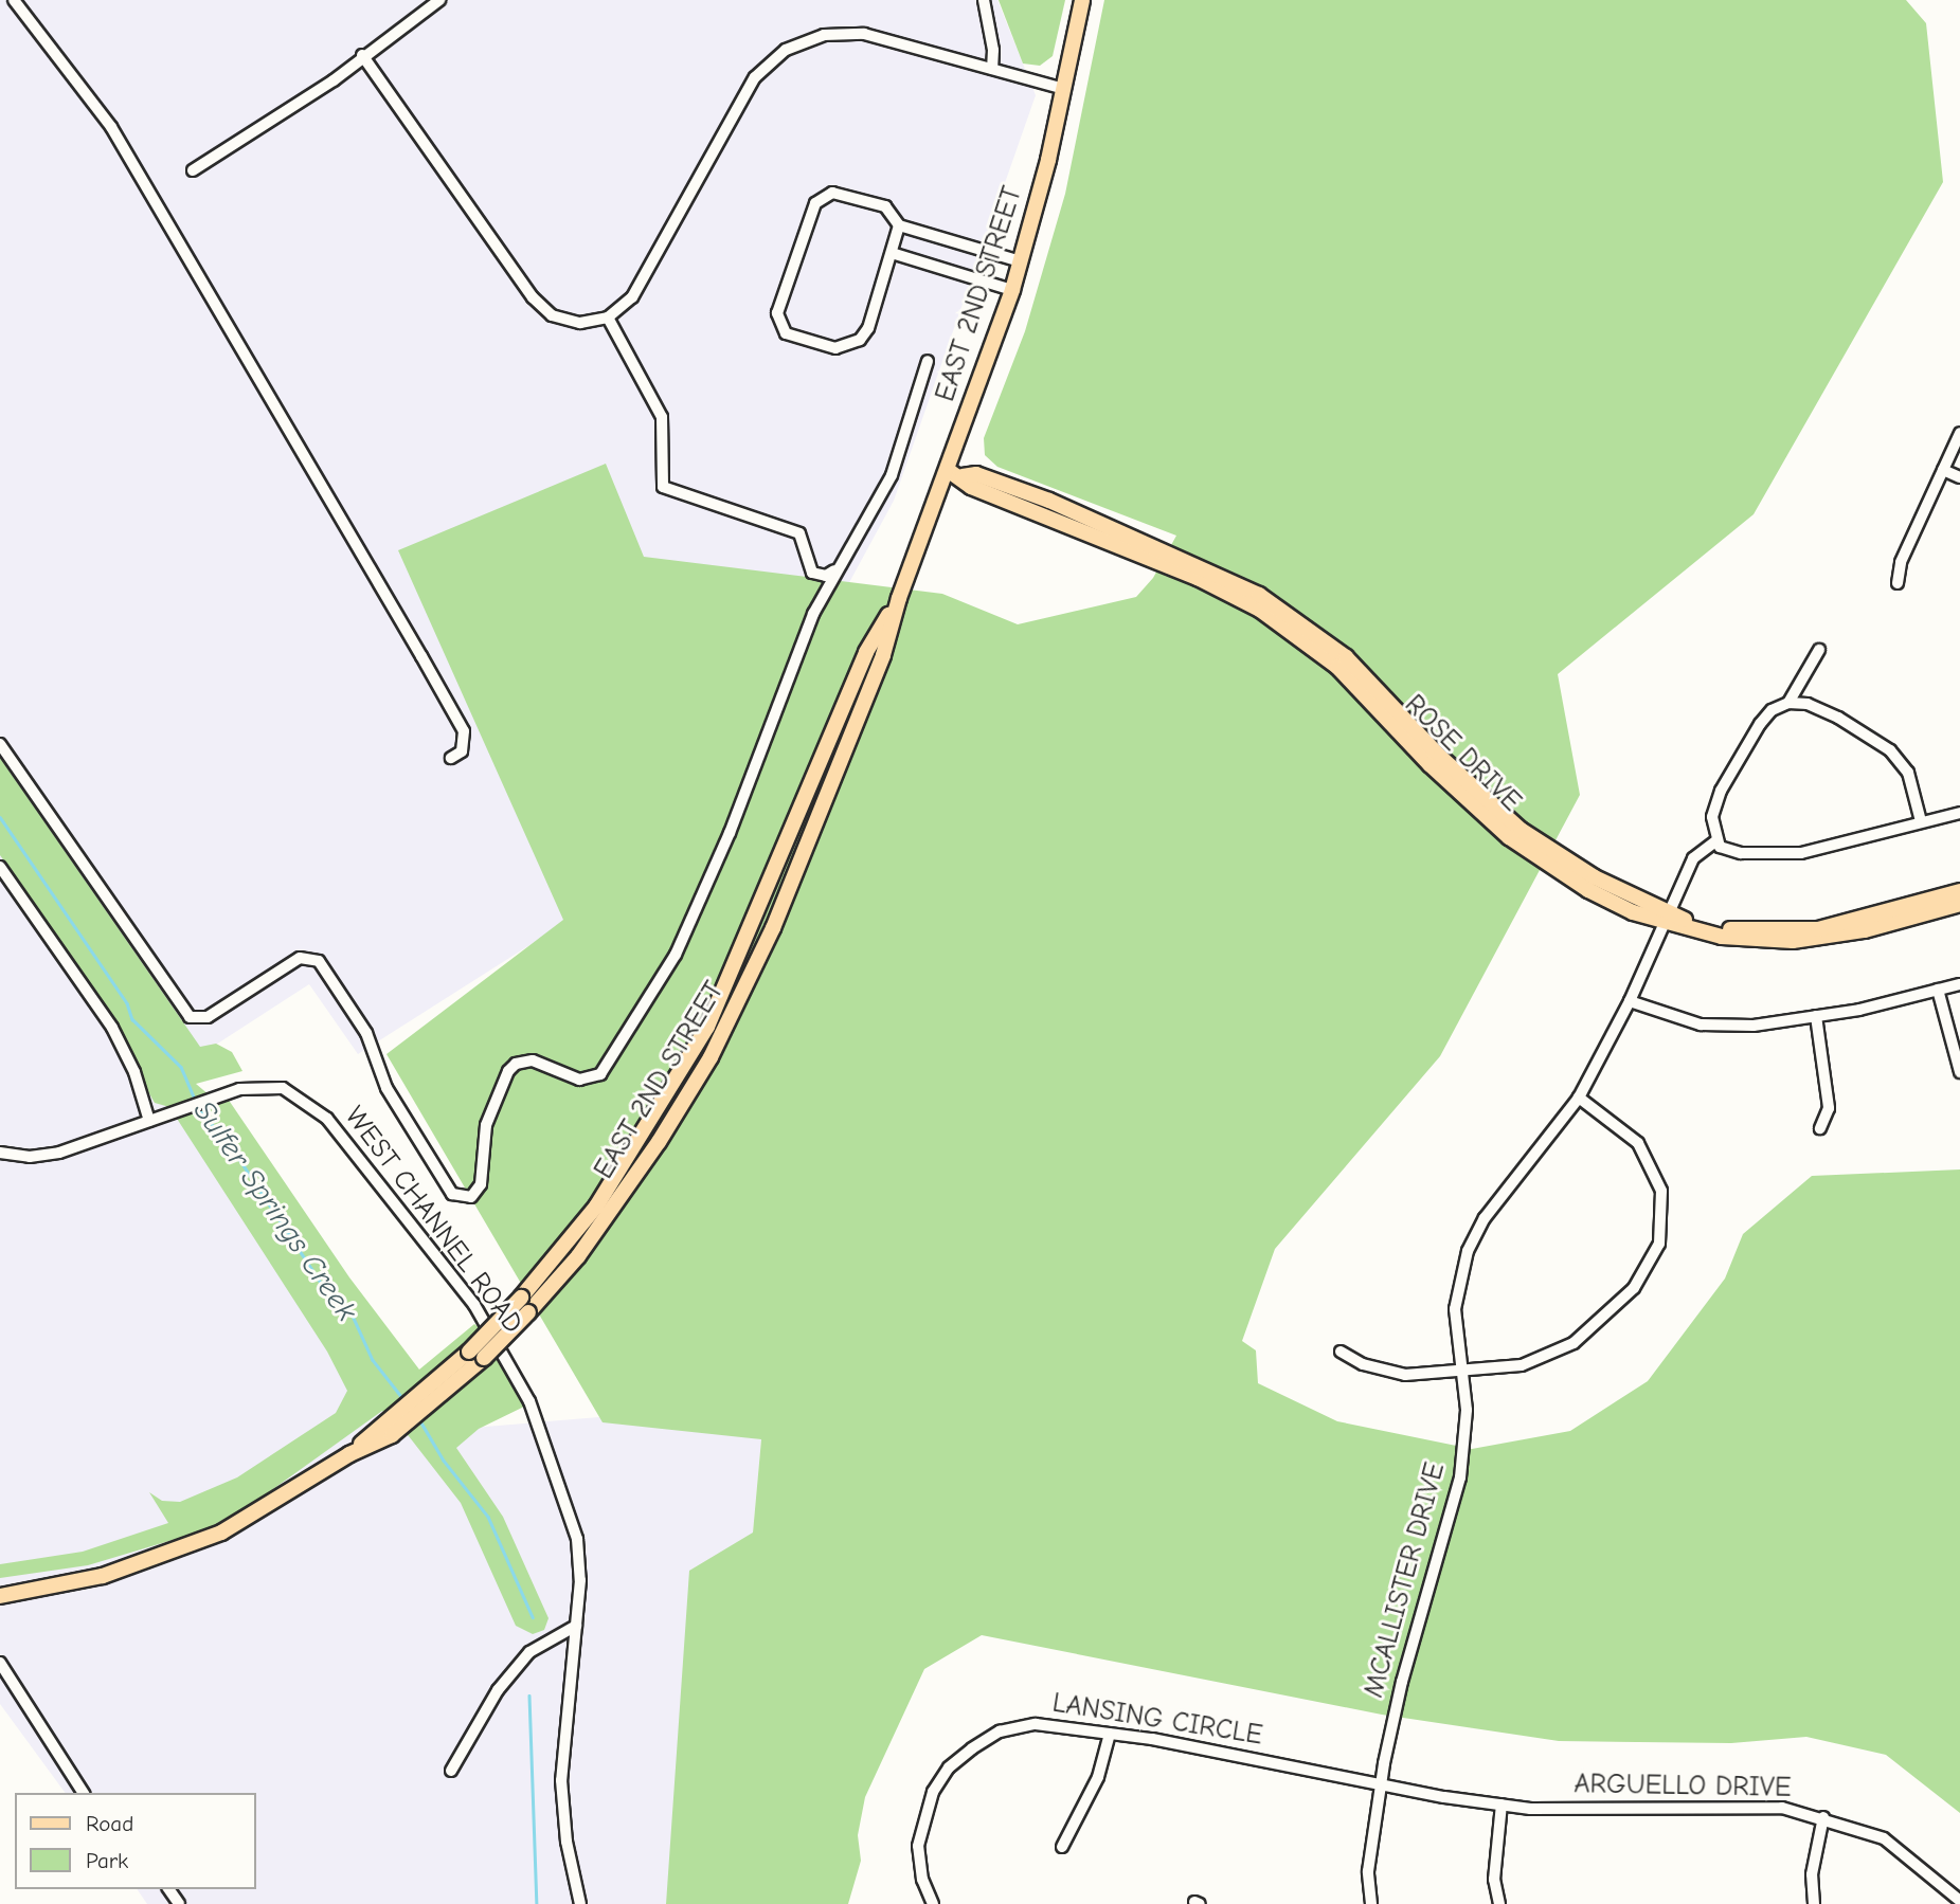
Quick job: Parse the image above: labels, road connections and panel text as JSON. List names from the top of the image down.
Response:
{
  "streets": {
    "main road": ["EAST 2ND STREET", "ROSE DRIVE"],
    "street": [
      "WEST CHANNEL ROAD",
      "MCALLISTER DRIVE",
      "LANSING CIRCLE",
      "ARGUELLO DRIVE"
    ]
  },
  "crossings": [
    ["EAST 2ND STREET", "ROSE DRIVE"],
    ["ROSE DRIVE", "MCALLISTER DRIVE"],
    ["MCALLISTER DRIVE", "LANSING CIRCLE"],
    ["MCALLISTER DRIVE", "ARGUELLO DRIVE"],
    ["LANSING CIRCLE", "ARGUELLO DRIVE"]
  ],
  "water": ["Sulfer Springs Creek"],
  "legend": ["Road", "Park"]
}
